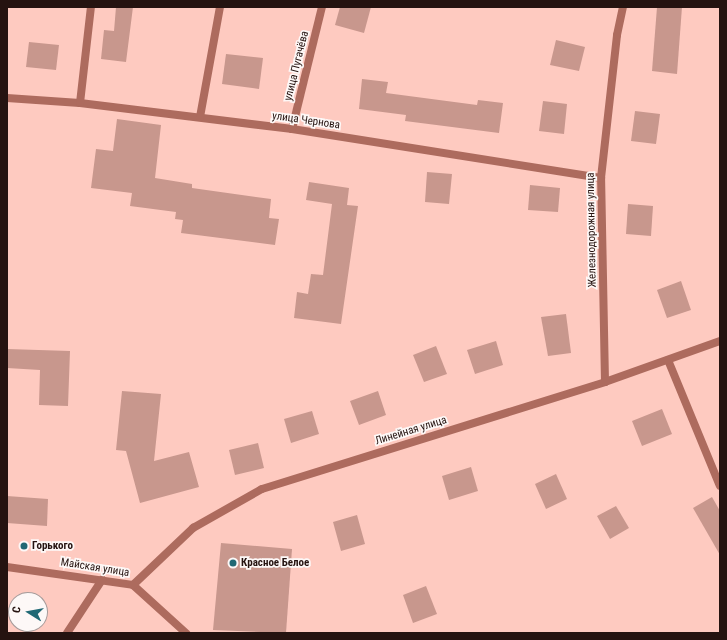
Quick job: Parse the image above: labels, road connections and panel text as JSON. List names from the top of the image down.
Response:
{
  "streets": {
    "street": [
      "улица Пугачёва",
      "улица Чернова",
      "Железнодорожная улица",
      "Линейная улица",
      "Майская улица"
    ]
  },
  "crossings": [
    ["улица Пугачёва", "улица Чернова"],
    ["улица Чернова", "Железнодорожная улица"],
    ["Железнодорожная улица", "Линейная улица"],
    ["Линейная улица", "Майская улица"]
  ],
  "places": ["Горького", "Красное Белое"],
  "north": "left"
}
